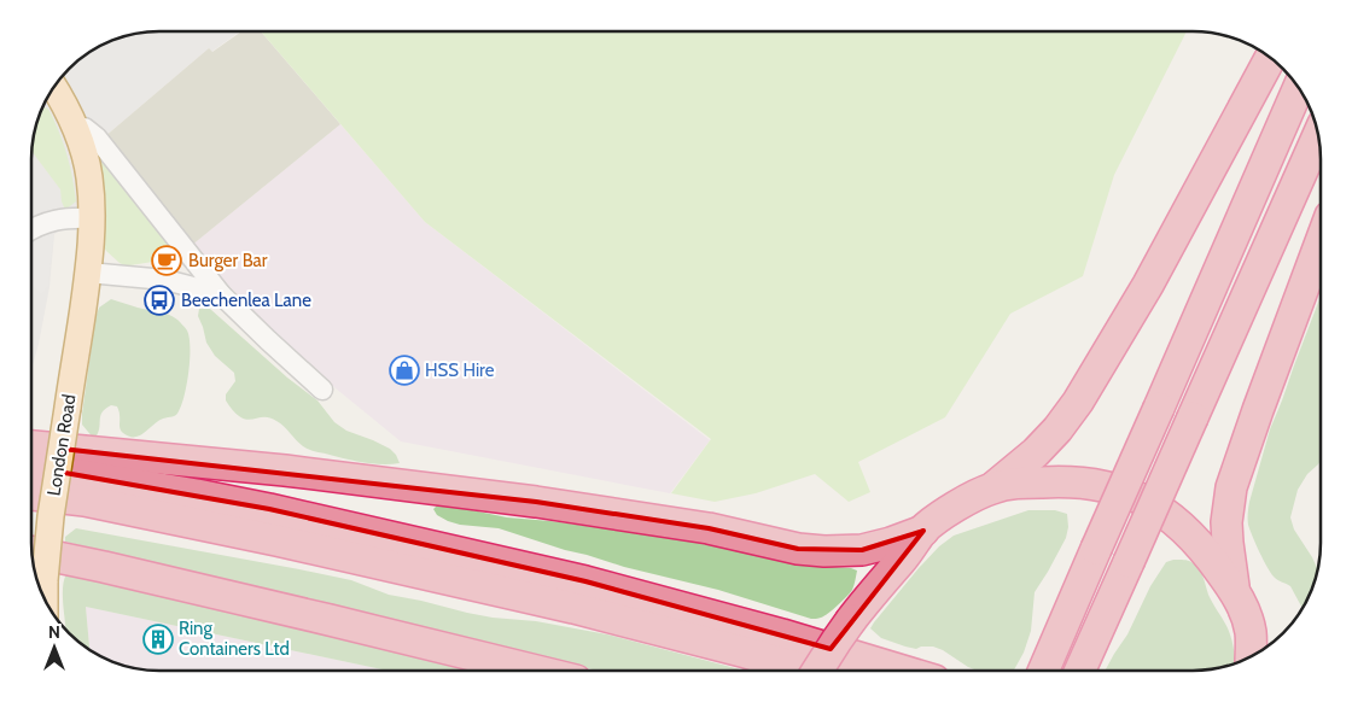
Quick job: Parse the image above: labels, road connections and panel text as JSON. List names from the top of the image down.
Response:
{
  "streets": {
    "main road": ["London Road"]
  },
  "places": {
    "cafe": ["Burger Bar"],
    "bus stop": ["Beechenlea Lane"],
    "shop": ["HSS Hire"],
    "building": ["Ring Containers Ltd"]
  },
  "north": "top"
}
